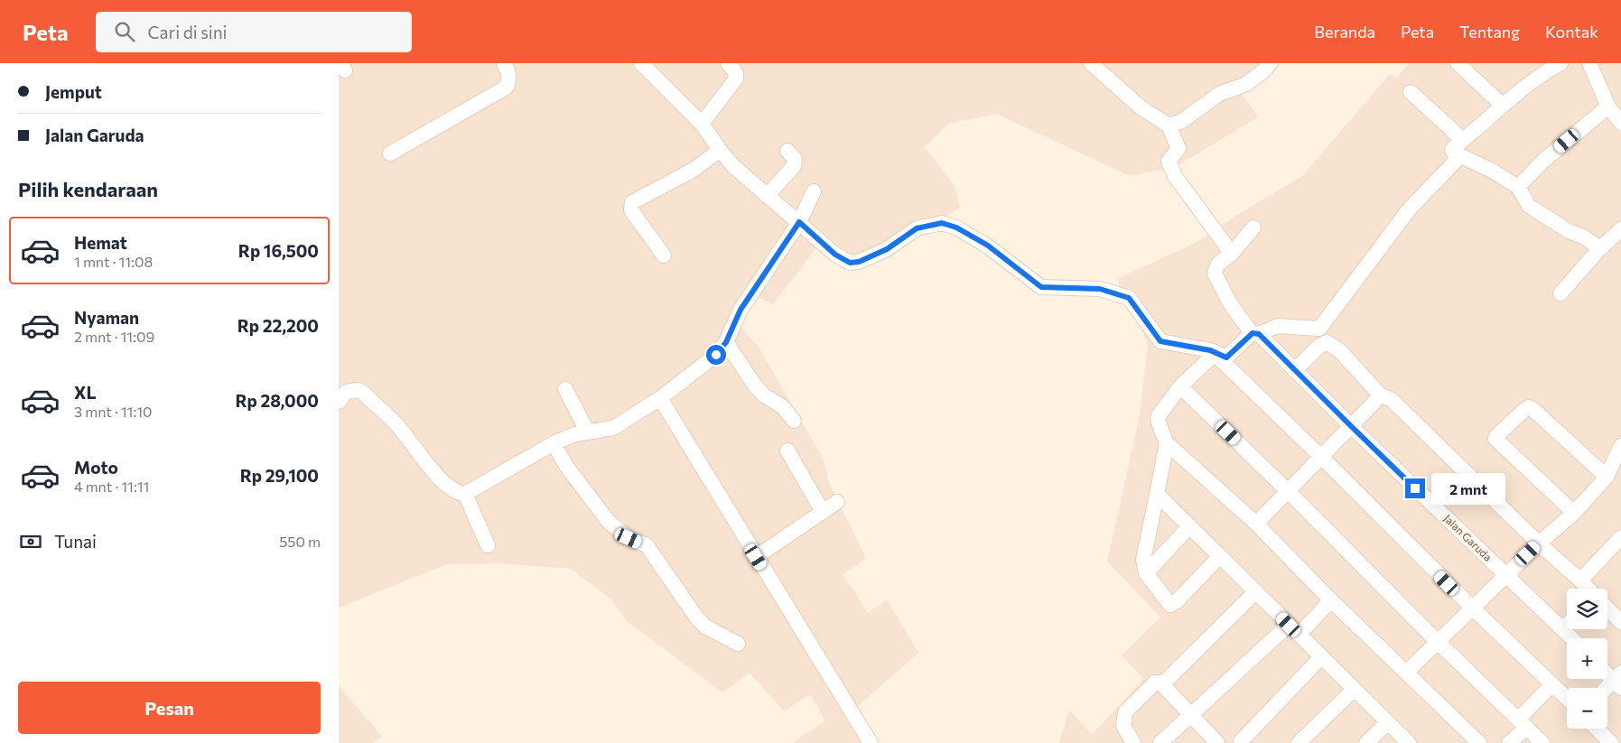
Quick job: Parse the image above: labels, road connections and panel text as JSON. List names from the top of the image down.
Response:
{
  "streets": {
    "street": ["Jalan Garuda"]
  },
  "page": {
    "header": "Peta",
    "search": "Cari di sini",
    "nav": [
      "Beranda",
      "Peta",
      "Tentang",
      "Kontak"
    ],
    "banner": ["Jemput", "Jalan Garuda"],
    "heading": "Pilih kendaraan",
    "list": [
      {
        "name": "Hemat",
        "note": "1 mnt · 11:08",
        "value": "Rp 16,500"
      },
      {
        "name": "Nyaman",
        "note": "2 mnt · 11:09",
        "value": "Rp 22,200"
      },
      {
        "name": "XL",
        "note": "3 mnt · 11:10",
        "value": "Rp 28,000"
      },
      {
        "name": "Moto",
        "note": "4 mnt · 11:11",
        "value": "Rp 29,100"
      }
    ],
    "bubble": "2 mnt",
    "pay": ["Tunai", "550 m"],
    "map_buttons": ["+", "−"],
    "buttons": "Pesan"
  }
}
